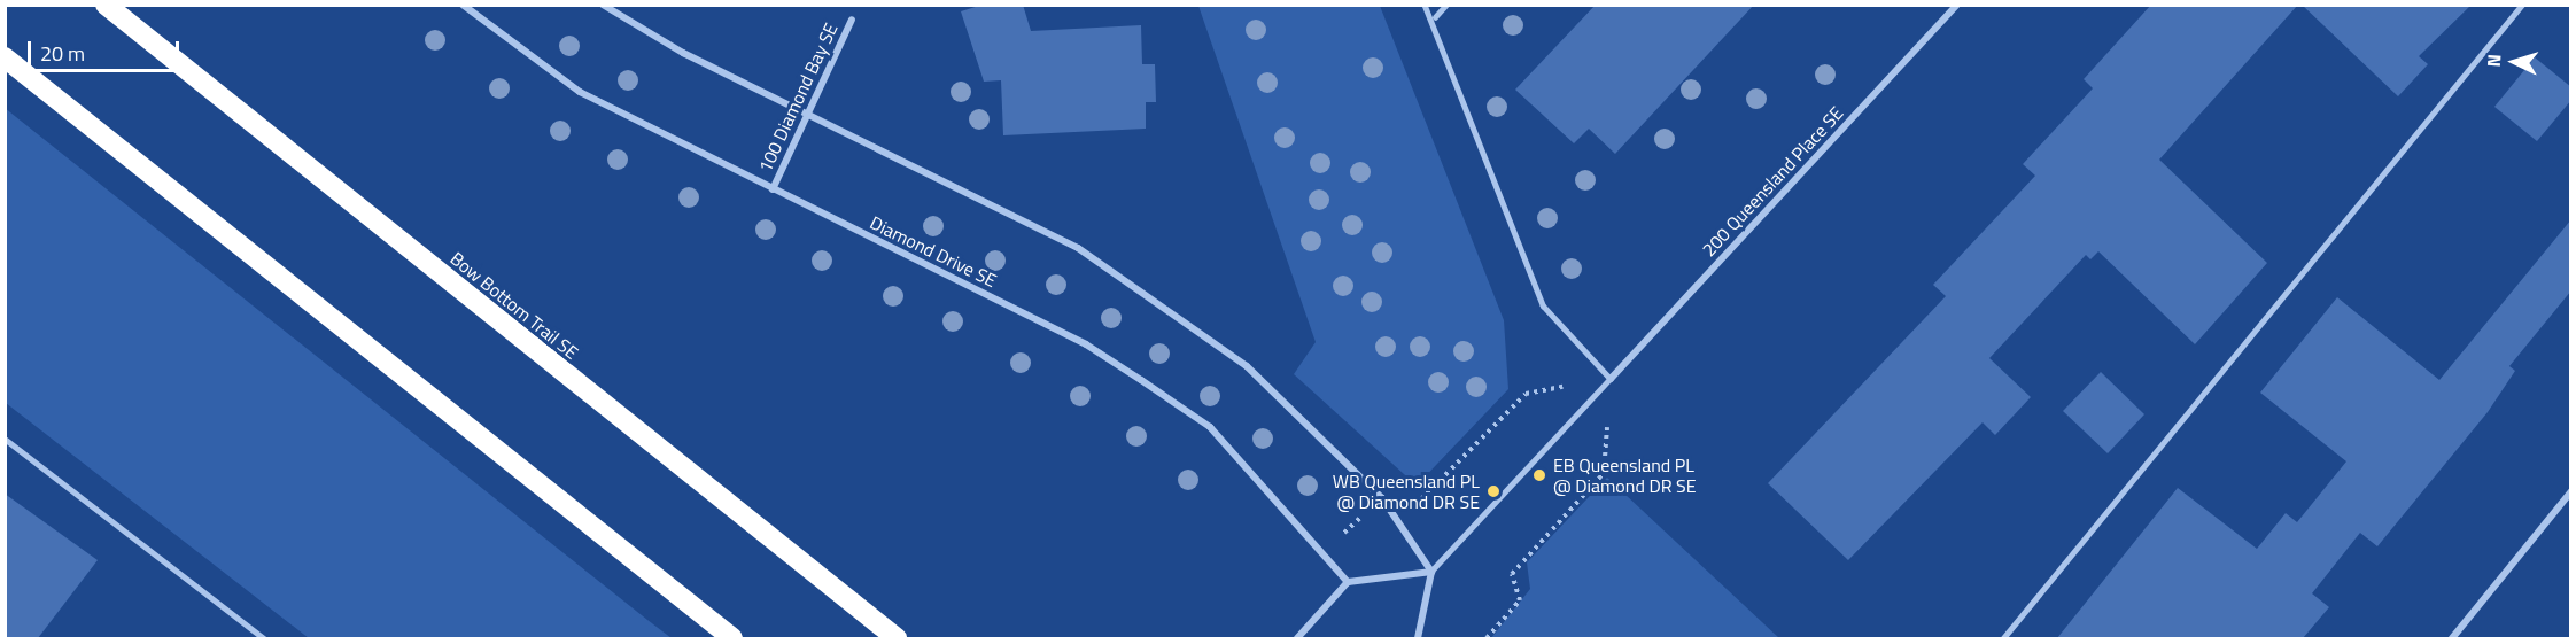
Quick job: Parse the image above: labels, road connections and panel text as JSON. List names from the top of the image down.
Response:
{
  "streets": {
    "highway": ["Bow Bottom Trail SE"],
    "street": ["100 Diamond Bay SE", "200 Queensland Place SE", "Diamond Drive SE"]
  },
  "crossings": [
    ["100 Diamond Bay SE", "Diamond Drive SE"]
  ],
  "places": ["EB Queensland PL @ Diamond DR SE", "WB Queensland PL @ Diamond DR SE"],
  "scale_bar": "20 m",
  "north": "left"
}
